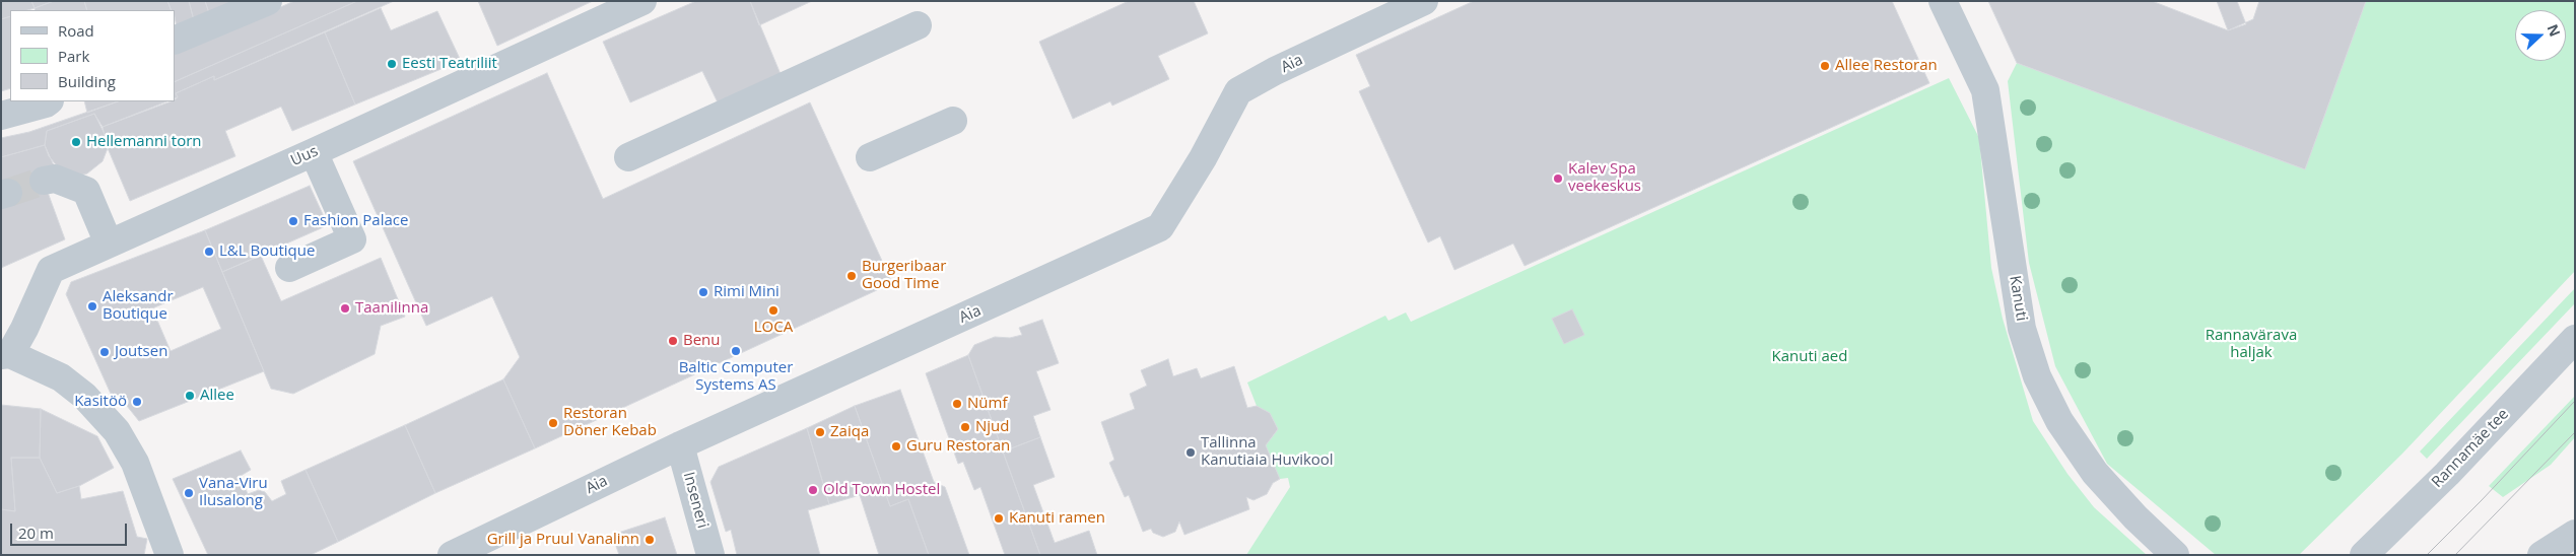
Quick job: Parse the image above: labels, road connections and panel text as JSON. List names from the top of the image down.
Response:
{
  "streets": {
    "street": [
      "Aia",
      "Uus",
      "Kanuti",
      "Rannamäe tee",
      "Inseneri"
    ]
  },
  "crossings": [
    ["Aia", "Inseneri"]
  ],
  "parks": ["Rannavärava haljak", "Kanuti aed"],
  "places": [
    "Eesti Teatriliit",
    "Allee Restoran",
    "Hellemanni torn",
    "Kalev Spa veekeskus",
    "Fashion Palace",
    "L&L Boutique",
    "Burgeribaar Good Time",
    "Rimi Mini",
    "Aleksandr Boutique",
    "Taanilinna",
    "LOCA",
    "Benu",
    "Baltic Computer Systems AS",
    "Joutsen",
    "Allee",
    "Kasitöö",
    "Nümf",
    "Restoran Döner Kebab",
    "Njud",
    "Zaiqa",
    "Guru Restoran",
    "Tallinna Kanutiaia Huvikool",
    "Old Town Hostel",
    "Vana-Viru Ilusalong",
    "Kanuti ramen",
    "Grill ja Pruul Vanalinn"
  ],
  "legend": ["Road", "Park", "Building"],
  "scale_bar": "20 m",
  "north": "right"
}
